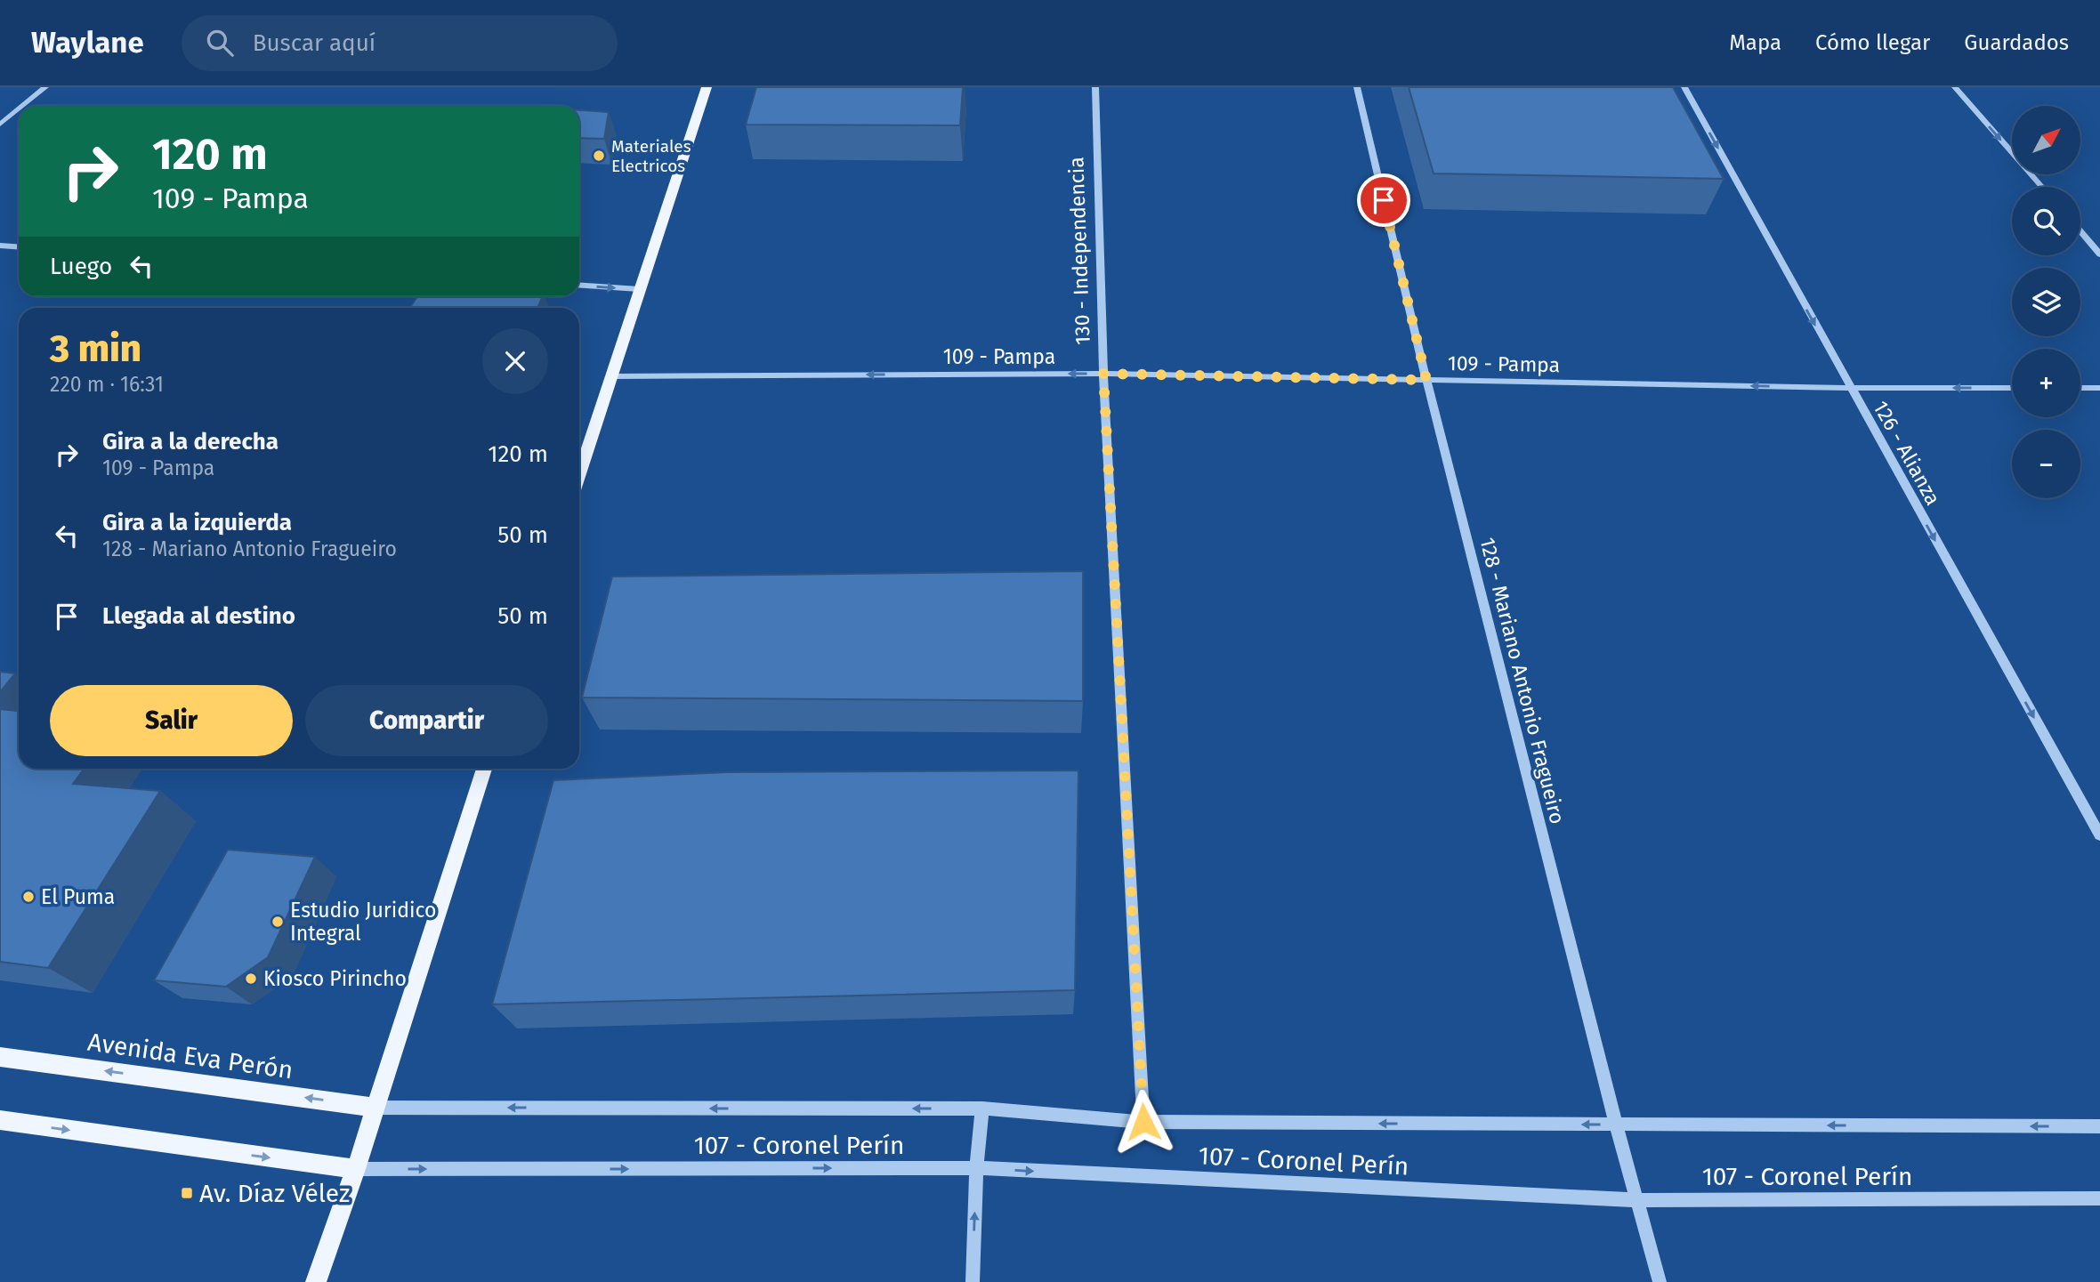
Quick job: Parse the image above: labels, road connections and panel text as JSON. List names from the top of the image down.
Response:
{
  "streets": {
    "main road": ["Avenida Eva Perón"],
    "street": [
      "130 - Independencia",
      "109 - Pampa",
      "126 - Alianza",
      "128 - Mariano Antonio Fragueiro",
      "107 - Coronel Perín"
    ]
  },
  "crossings": [
    ["130 - Independencia", "109 - Pampa"],
    ["130 - Independencia", "107 - Coronel Perín"],
    ["109 - Pampa", "126 - Alianza"],
    ["109 - Pampa", "128 - Mariano Antonio Fragueiro"],
    ["128 - Mariano Antonio Fragueiro", "107 - Coronel Perín"],
    ["Avenida Eva Perón", "107 - Coronel Perín"]
  ],
  "one_way": ["109 - Pampa", "126 - Alianza"],
  "places": {
    "other": [
      "Materiales Electricos",
      "El Puma",
      "Estudio Juridico Integral",
      "Kiosco Pirincho"
    ],
    "transit": ["Av. Díaz Vélez"]
  },
  "north": "top right",
  "page": {
    "header": "Waylane",
    "search": "Buscar aquí",
    "nav": ["Mapa", "Cómo llegar", "Guardados"],
    "map_buttons": ["+", "−"],
    "turn": ["120 m", "109 - Pampa"],
    "then": "Luego",
    "heading": ["3 min", "220 m · 16:31"],
    "list": [
      {
        "name": "Gira a la derecha",
        "note": "109 - Pampa",
        "value": "120 m"
      },
      {
        "name": "Gira a la izquierda",
        "note": "128 - Mariano Antonio Fragueiro",
        "value": "50 m"
      },
      {
        "name": "Llegada al destino",
        "value": "50 m"
      }
    ],
    "buttons": ["Salir", "Compartir"]
  }
}
